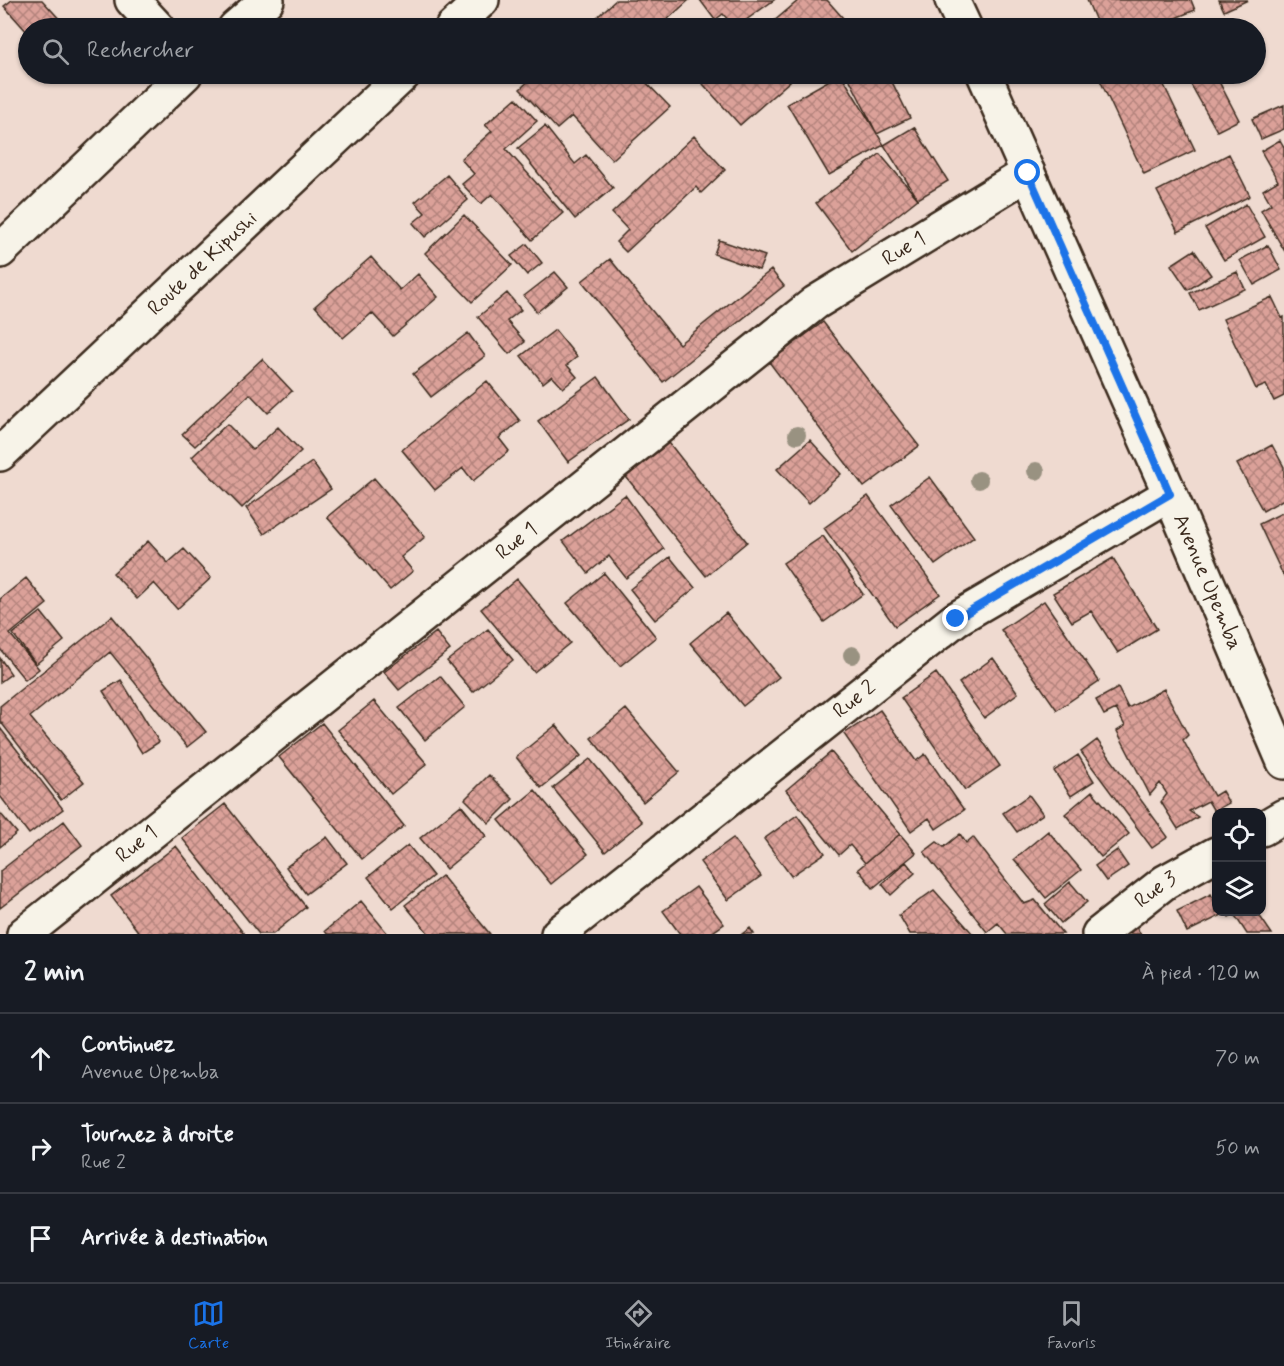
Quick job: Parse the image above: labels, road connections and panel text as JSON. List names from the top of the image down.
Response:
{
  "streets": {
    "main road": [
      "Rue 1",
      "Route de Kipushi",
      "Avenue Upemba",
      "Rue 2",
      "Rue 3"
    ]
  },
  "crossings": [
    ["Rue 1", "Avenue Upemba"],
    ["Avenue Upemba", "Rue 2"]
  ],
  "page": {
    "search": "Rechercher",
    "heading": ["2 min", "À pied · 120 m"],
    "list": [
      ["Continuez", "Avenue Upemba", "70 m"],
      ["Tournez à droite", "Rue 2", "50 m"],
      "Arrivée à destination"
    ],
    "nav": ["Carte", "Itinéraire", "Favoris"]
  }
}
